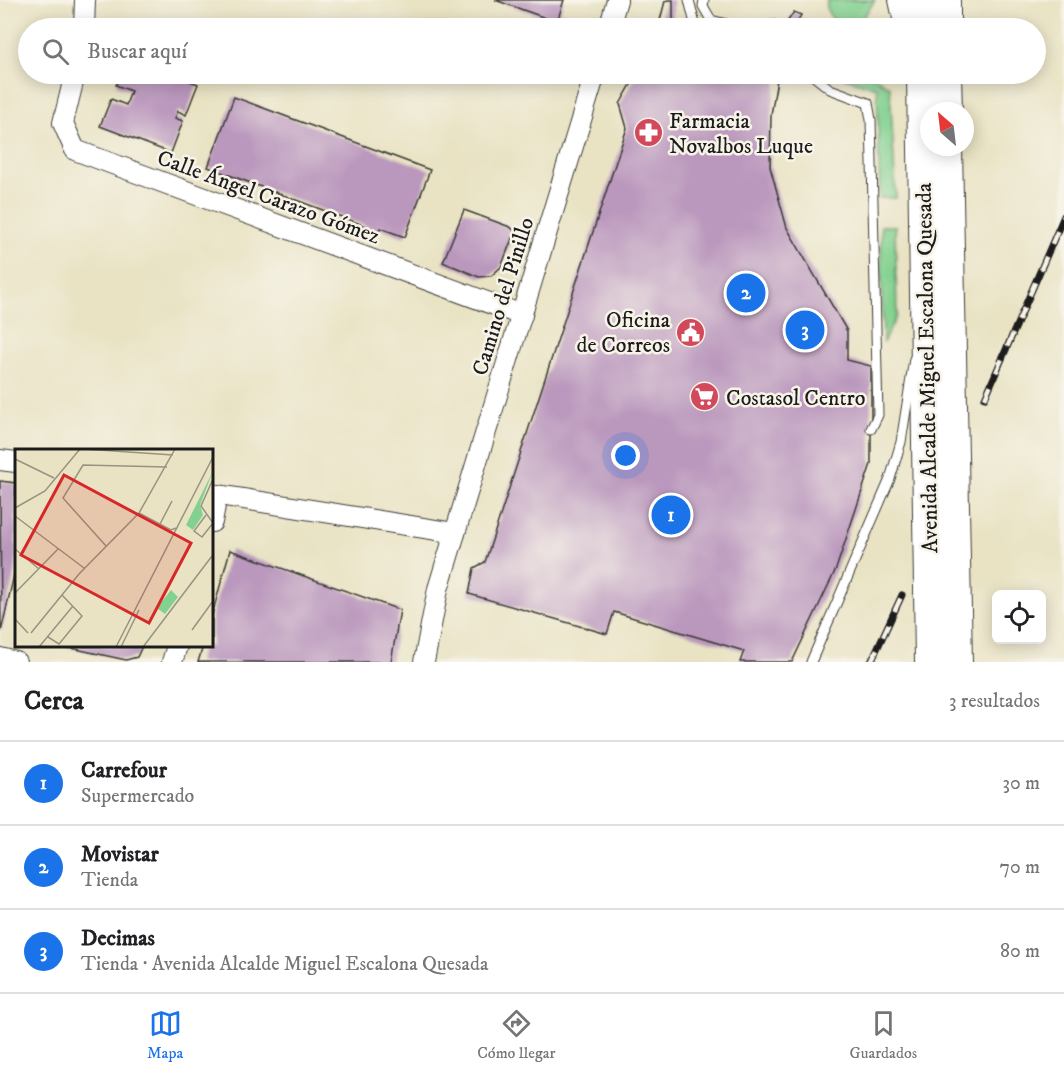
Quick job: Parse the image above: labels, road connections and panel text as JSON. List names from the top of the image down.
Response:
{
  "streets": {
    "main road": ["Avenida Alcalde Miguel Escalona Quesada"],
    "street": ["Calle Ángel Carazo Gómez", "Camino del Pinillo"]
  },
  "crossings": [
    ["Calle Ángel Carazo Gómez", "Camino del Pinillo"]
  ],
  "places": {
    "pharmacy": ["Farmacia Novalbos Luque"],
    "public building": ["Oficina de Correos"],
    "supermarket": ["Costasol Centro"]
  },
  "north": "top left",
  "page": {
    "search": "Buscar aquí",
    "pins": ["2", "3", "1"],
    "heading": ["Cerca", "3 resultados"],
    "list": [
      {
        "mark": "1",
        "name": "Carrefour",
        "note": "Supermercado",
        "value": "30 m"
      },
      {
        "mark": "2",
        "name": "Movistar",
        "note": "Tienda",
        "value": "70 m"
      },
      {
        "mark": "3",
        "name": "Decimas",
        "note": "Tienda · Avenida Alcalde Miguel Escalona Quesada",
        "value": "80 m"
      }
    ],
    "nav": ["Mapa", "Cómo llegar", "Guardados"]
  }
}
